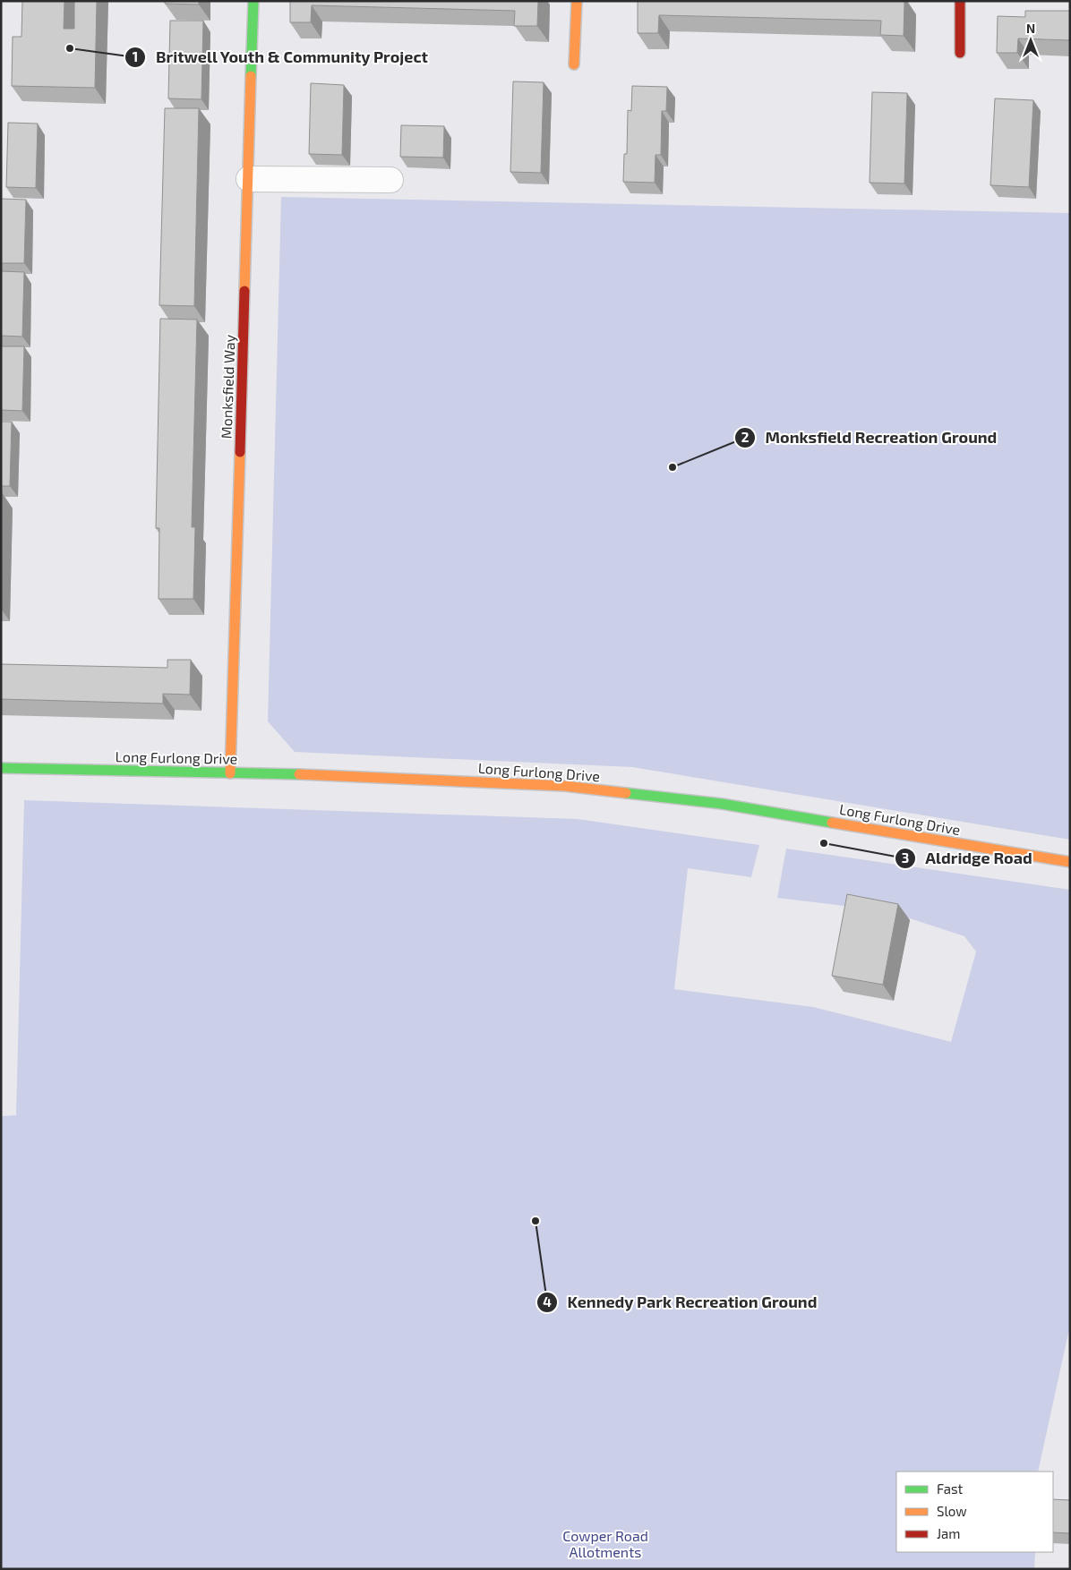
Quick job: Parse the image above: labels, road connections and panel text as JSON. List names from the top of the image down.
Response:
{
  "streets": {
    "street": ["Monksfield Way", "Long Furlong Drive"]
  },
  "crossings": [
    ["Monksfield Way", "Long Furlong Drive"]
  ],
  "parks": ["Cowper Road Allotments"],
  "places": [
    "Britwell Youth & Community Project",
    "Monksfield Recreation Ground",
    "Aldridge Road",
    "Kennedy Park Recreation Ground"
  ],
  "legend": ["Fast", "Slow", "Jam"],
  "north": "top"
}
